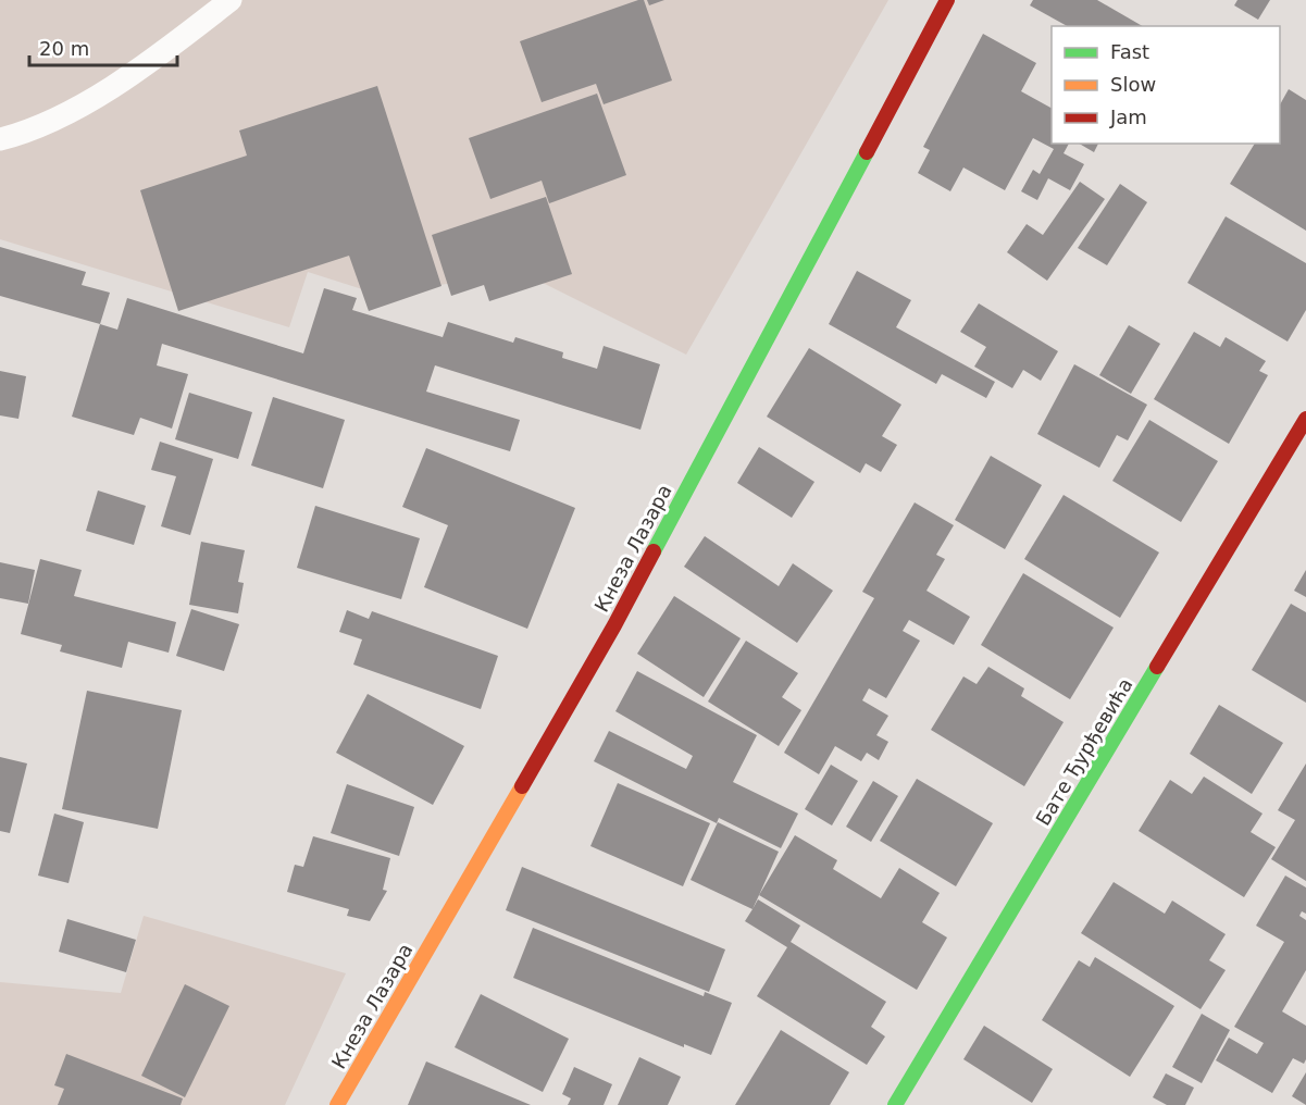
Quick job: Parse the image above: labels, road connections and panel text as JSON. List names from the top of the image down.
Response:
{
  "streets": {
    "street": ["Кнеза Лазара", "Бате Ђурђевића"]
  },
  "legend": ["Fast", "Slow", "Jam"],
  "scale_bar": "20 m"
}
